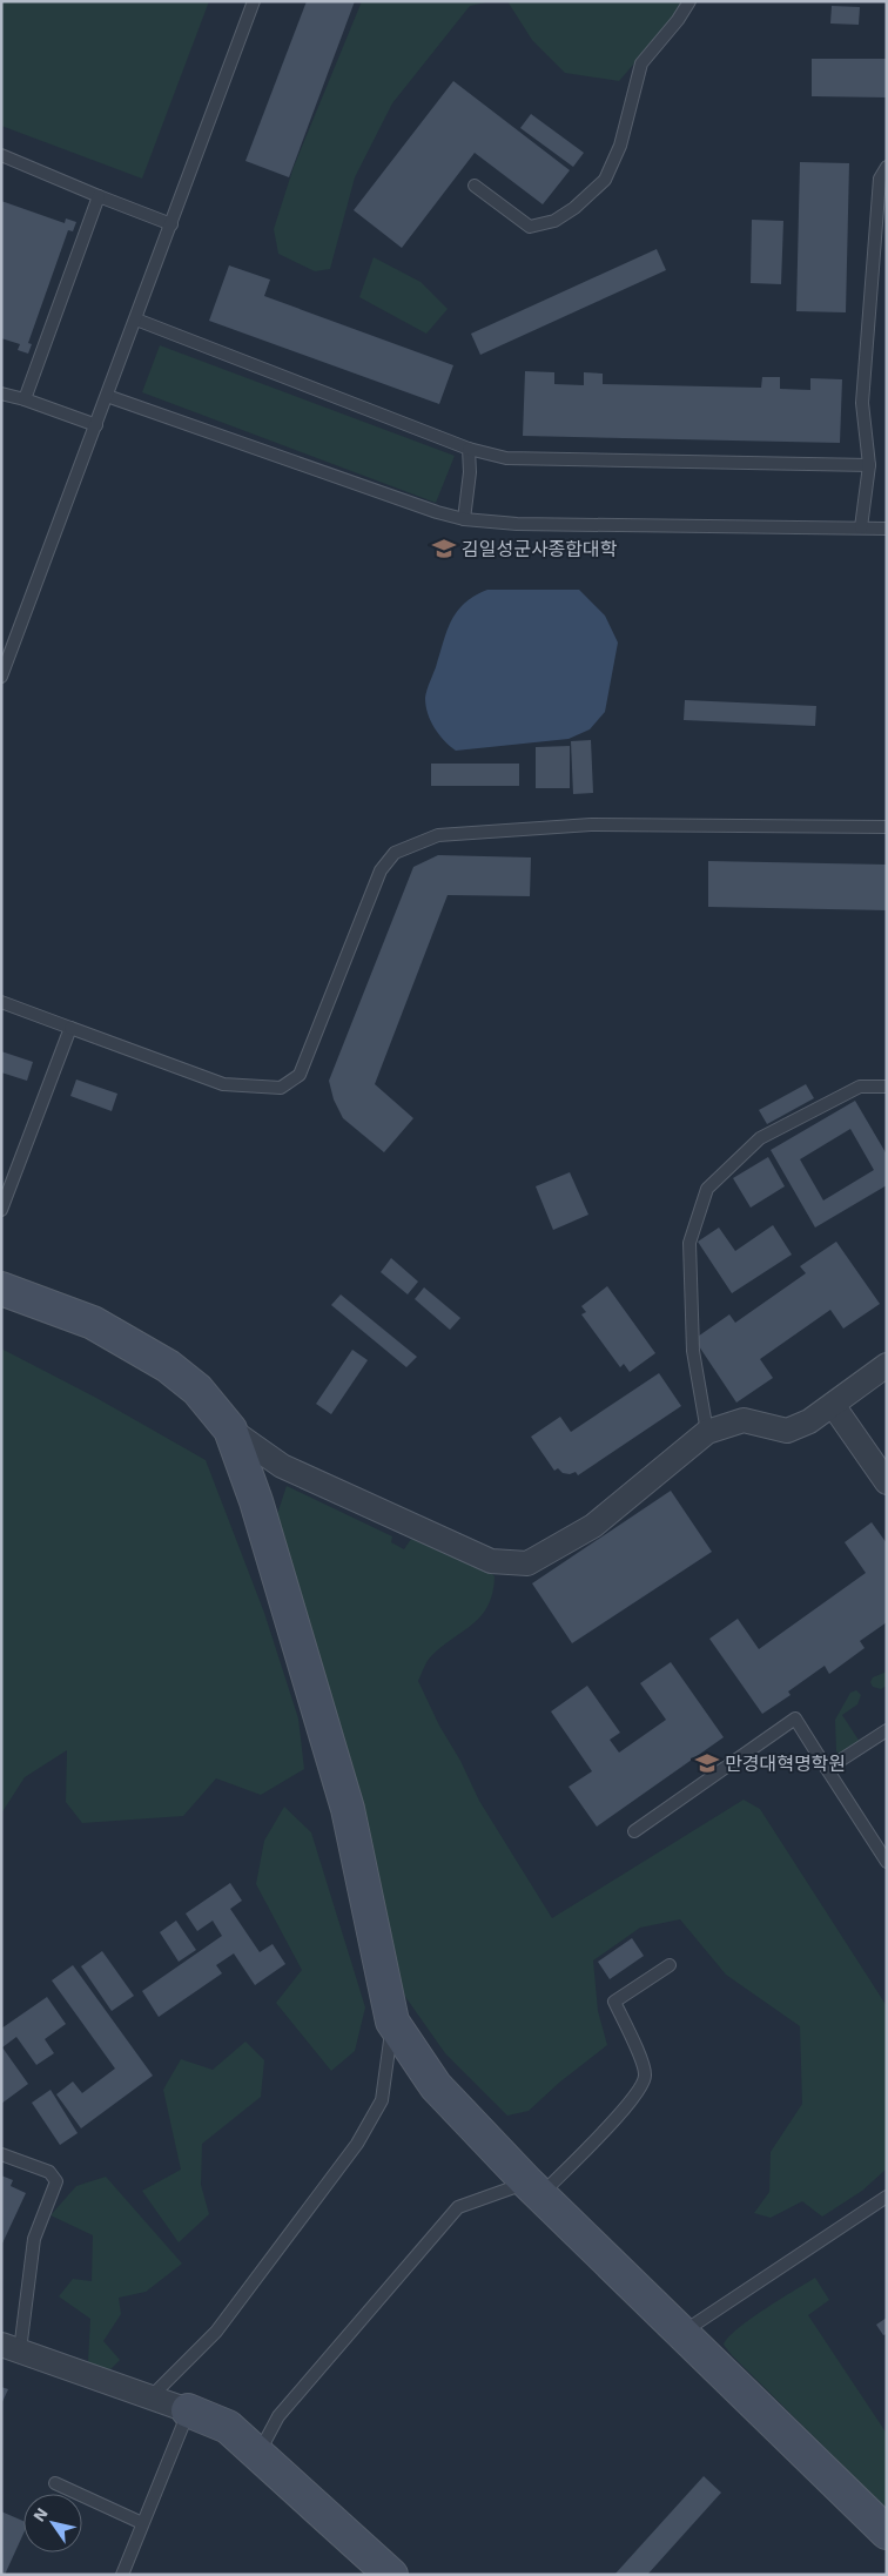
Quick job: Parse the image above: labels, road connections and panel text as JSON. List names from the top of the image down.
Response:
{
  "places": {
    "school or university": ["김일성군사종합대학", "만경대혁명학원"]
  },
  "north": "top left"
}
